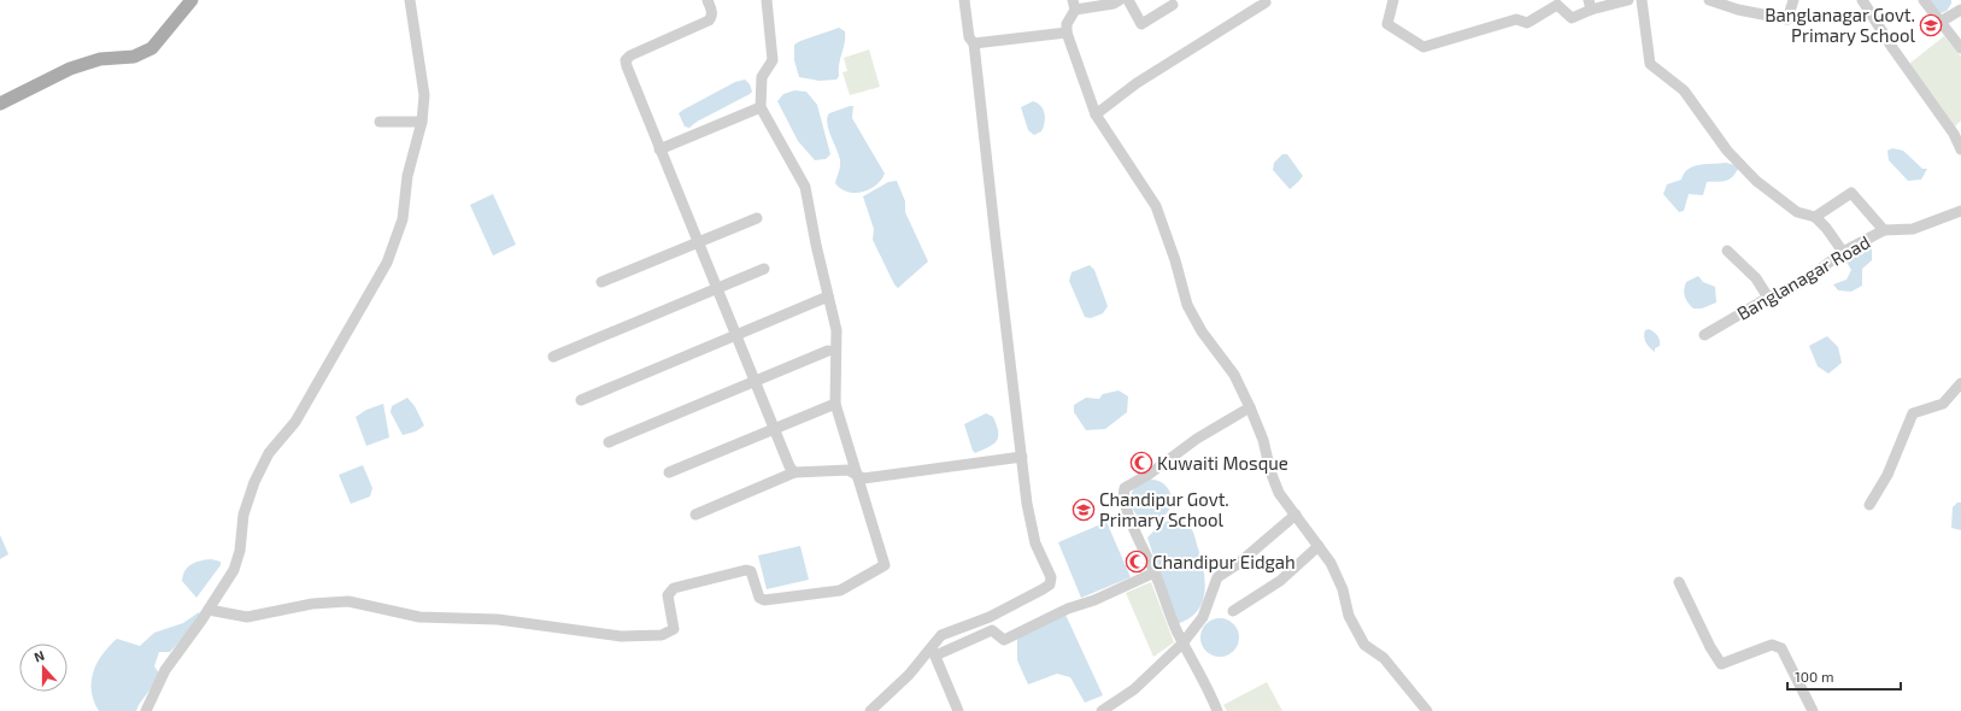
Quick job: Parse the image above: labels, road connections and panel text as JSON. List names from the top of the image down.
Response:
{
  "streets": {
    "street": ["Banglanagar Road"]
  },
  "places": {
    "school or university": ["Banglanagar Govt. Primary School", "Chandipur Govt. Primary School"],
    "mosque": ["Kuwaiti Mosque", "Chandipur Eidgah"]
  },
  "scale_bar": "100 m",
  "north": "top"
}
